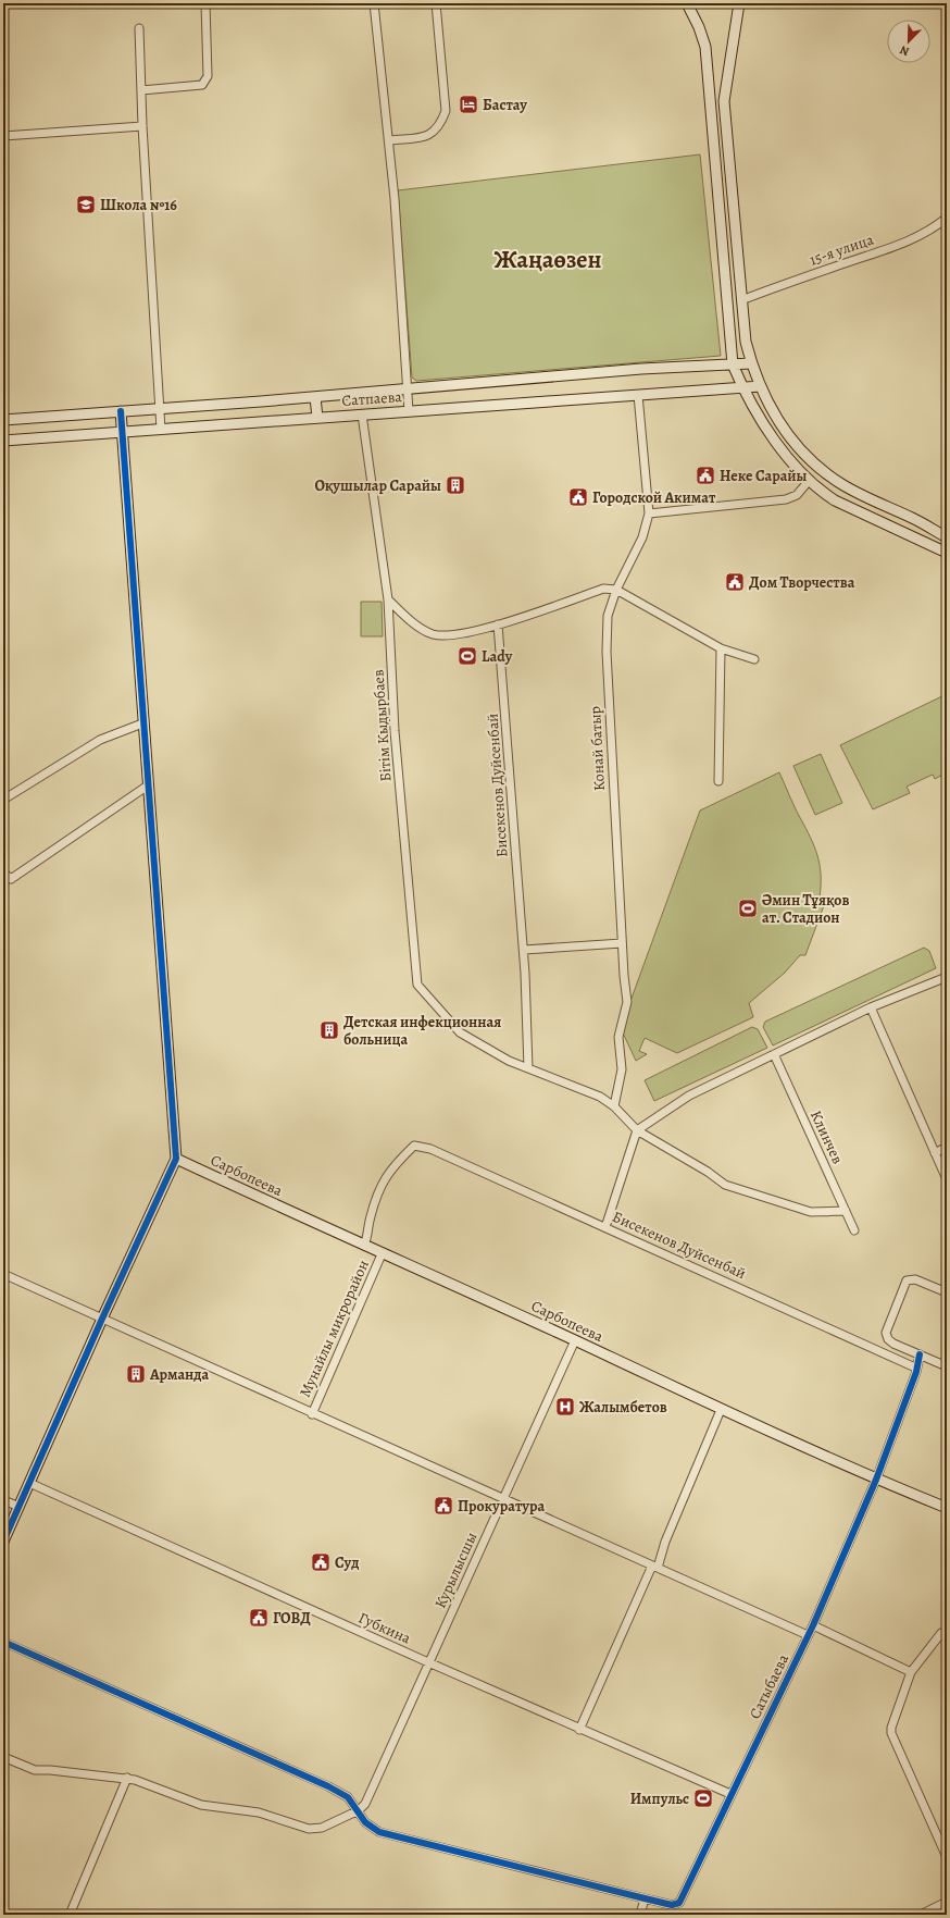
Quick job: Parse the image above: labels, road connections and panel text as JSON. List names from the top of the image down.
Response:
{
  "streets": {
    "street": [
      "15-я улица",
      "Сатпаева",
      "Бiтiм Кыдырбаев",
      "Конай батыр",
      "Бисекенов Дуйсенбай",
      "Клинчев",
      "Сарбопеева",
      "Мунайлы микрорайон",
      "Курылысшы",
      "Губкина",
      "Сатыбаева"
    ]
  },
  "crossings": [
    ["Сатпаева", "Бiтiм Кыдырбаев"],
    ["Сатпаева", "Конай батыр"],
    ["Бiтiм Кыдырбаев", "Конай батыр"],
    ["Бiтiм Кыдырбаев", "Бисекенов Дуйсенбай"],
    ["Бiтiм Кыдырбаев", "Клинчев"],
    ["Бисекенов Дуйсенбай", "Сарбопеева"],
    ["Бисекенов Дуйсенбай", "Сатыбаева"],
    ["Сарбопеева", "Мунайлы микрорайон"],
    ["Сарбопеева", "Курылысшы"],
    ["Сарбопеева", "Сатыбаева"],
    ["Курылысшы", "Губкина"],
    ["Губкина", "Сатыбаева"]
  ],
  "districts": ["Жаңаөзен"],
  "places": {
    "hotel": ["Бастау"],
    "school or university": ["Школа №16"],
    "public building": [
      "Неке Сарайы",
      "Городской Акимат",
      "Дом Творчества",
      "Прокуратура",
      "Суд",
      "ГОВД"
    ],
    "building": ["Оқушылар Сарайы", "Детская инфекционная больница", "Арманда"],
    "sports": ["Lady", "Әмин Тұяқов ат. Стадион", "Импульс"],
    "hospital": ["Жалымбетов"]
  },
  "north": "bottom left"
}
